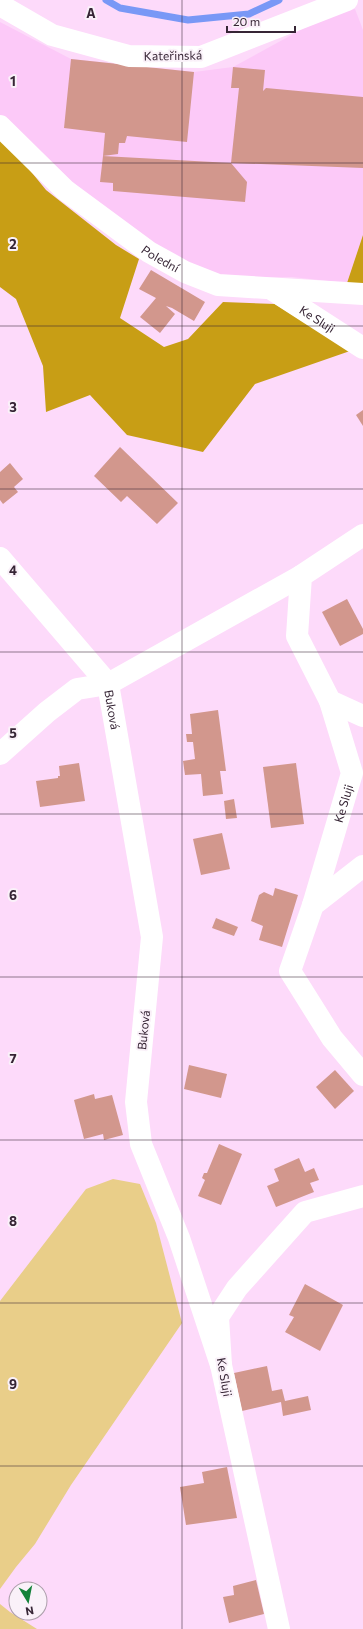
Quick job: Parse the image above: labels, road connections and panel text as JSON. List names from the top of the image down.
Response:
{
  "streets": {
    "street": [
      "Kateřinská",
      "Polední",
      "Ke Sluji",
      "Buková"
    ]
  },
  "crossings": [
    ["Polední", "Ke Sluji"],
    ["Ke Sluji", "Buková"]
  ],
  "scale_bar": "20 m",
  "north": "bottom",
  "grid": {
    "columns": ["A"],
    "rows": [
      "1",
      "2",
      "3",
      "4",
      "5",
      "6",
      "7",
      "8",
      "9"
    ]
  }
}
